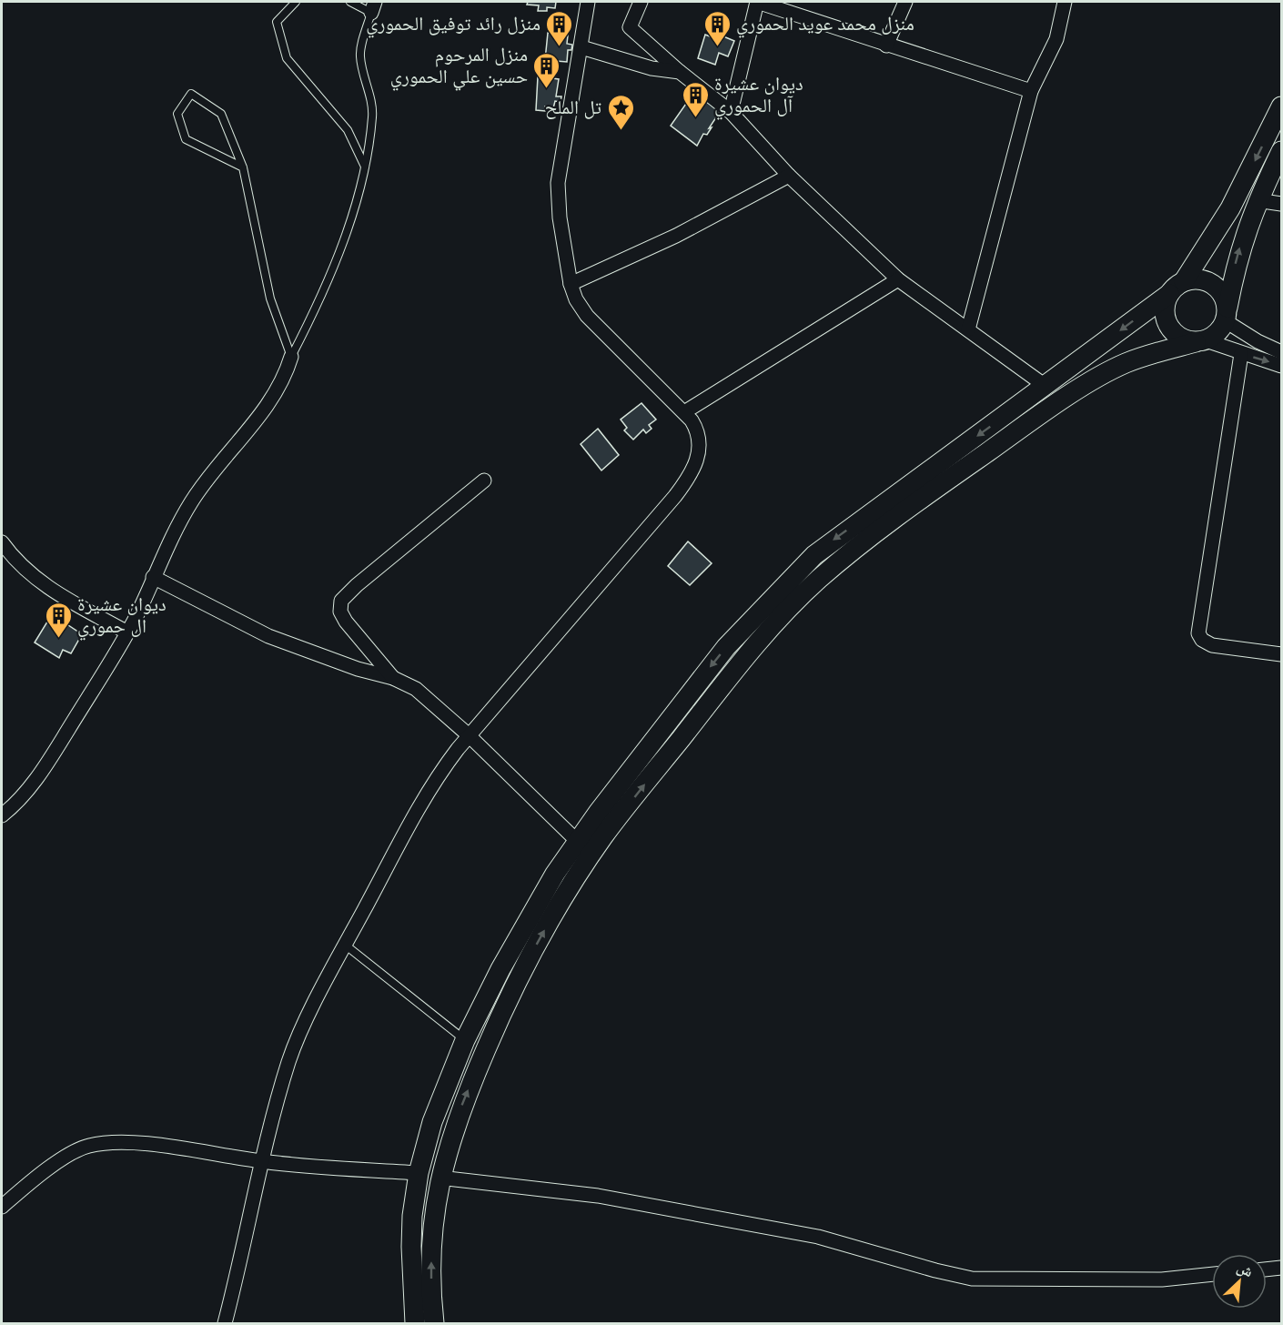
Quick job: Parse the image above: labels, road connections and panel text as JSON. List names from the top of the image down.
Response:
{
  "places": {
    "building": [
      "منزل رائد توفيق الحموري",
      "منزل محمد عويد الحموري",
      "منزل المرحوم حسين علي الحموري",
      "ديوان عشيرة آل الحموري",
      "ديوان عشيرة ال حموري"
    ],
    "place": ["تل الملح"]
  },
  "north": "top right"
}
